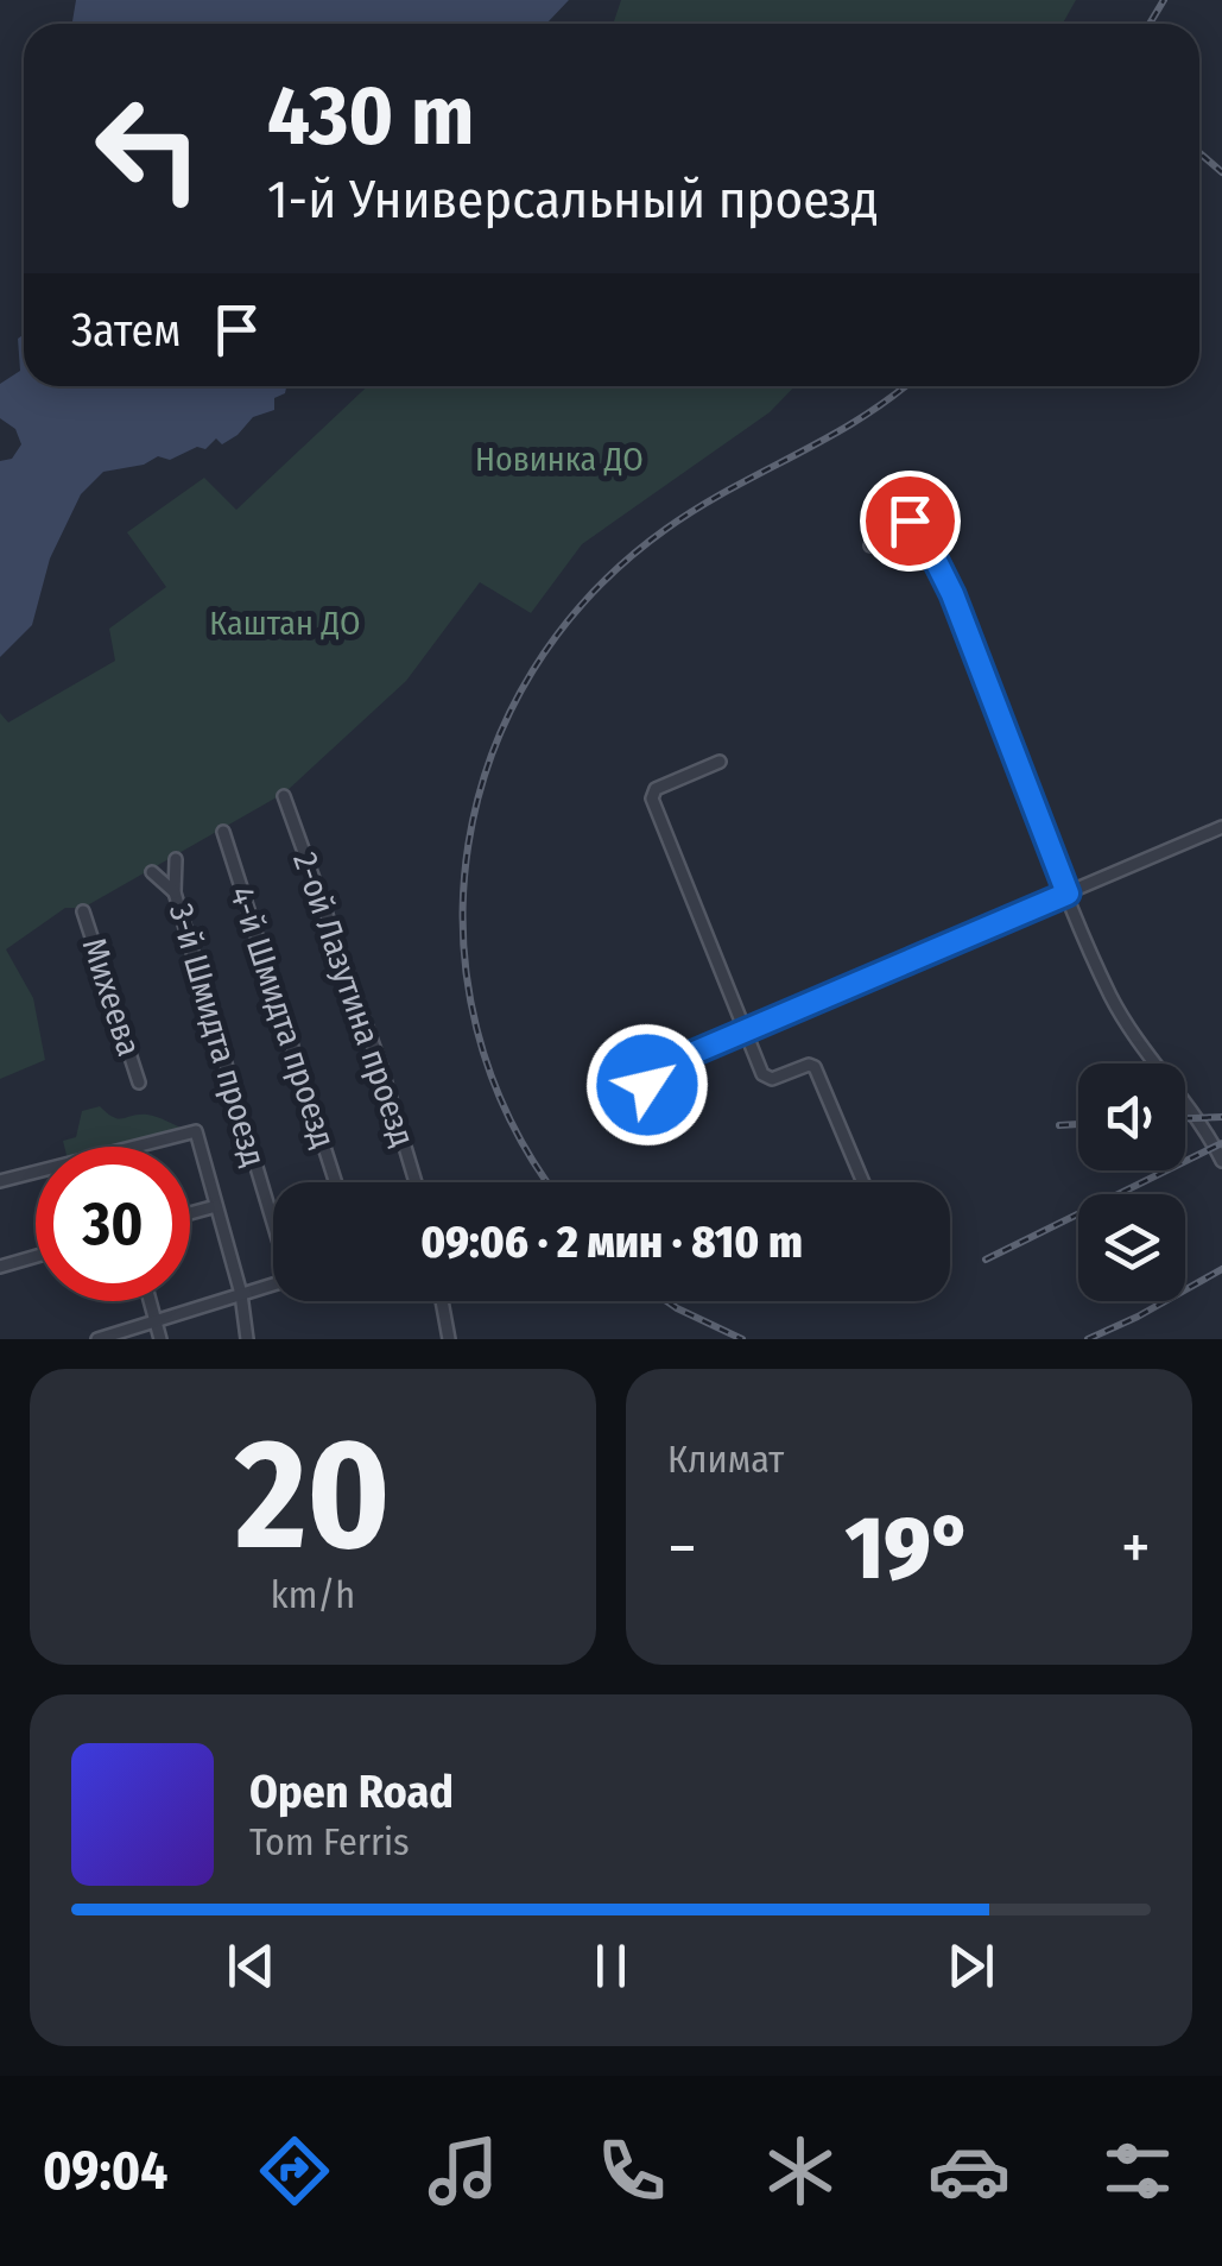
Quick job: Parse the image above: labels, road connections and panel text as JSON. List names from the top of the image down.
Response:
{
  "streets": {
    "street": [
      "Михеева",
      "2-ой Лазутина проезд",
      "4-й Шмидта проезд",
      "3-й Шмидта проезд"
    ]
  },
  "parks": ["Новинка ДО", "Каштан ДО"],
  "page": {
    "turn": ["430 m", "1-й Универсальный проезд"],
    "then": "Затем",
    "limit": "30",
    "trip": "09:06 · 2 мин · 810 m",
    "tile": [
      ["20", "km/h"],
      "Климат"
    ],
    "heat": ["−", "19°", "+"],
    "song": ["Open Road", "Tom Ferris"],
    "tabs": "09:04"
  }
}
